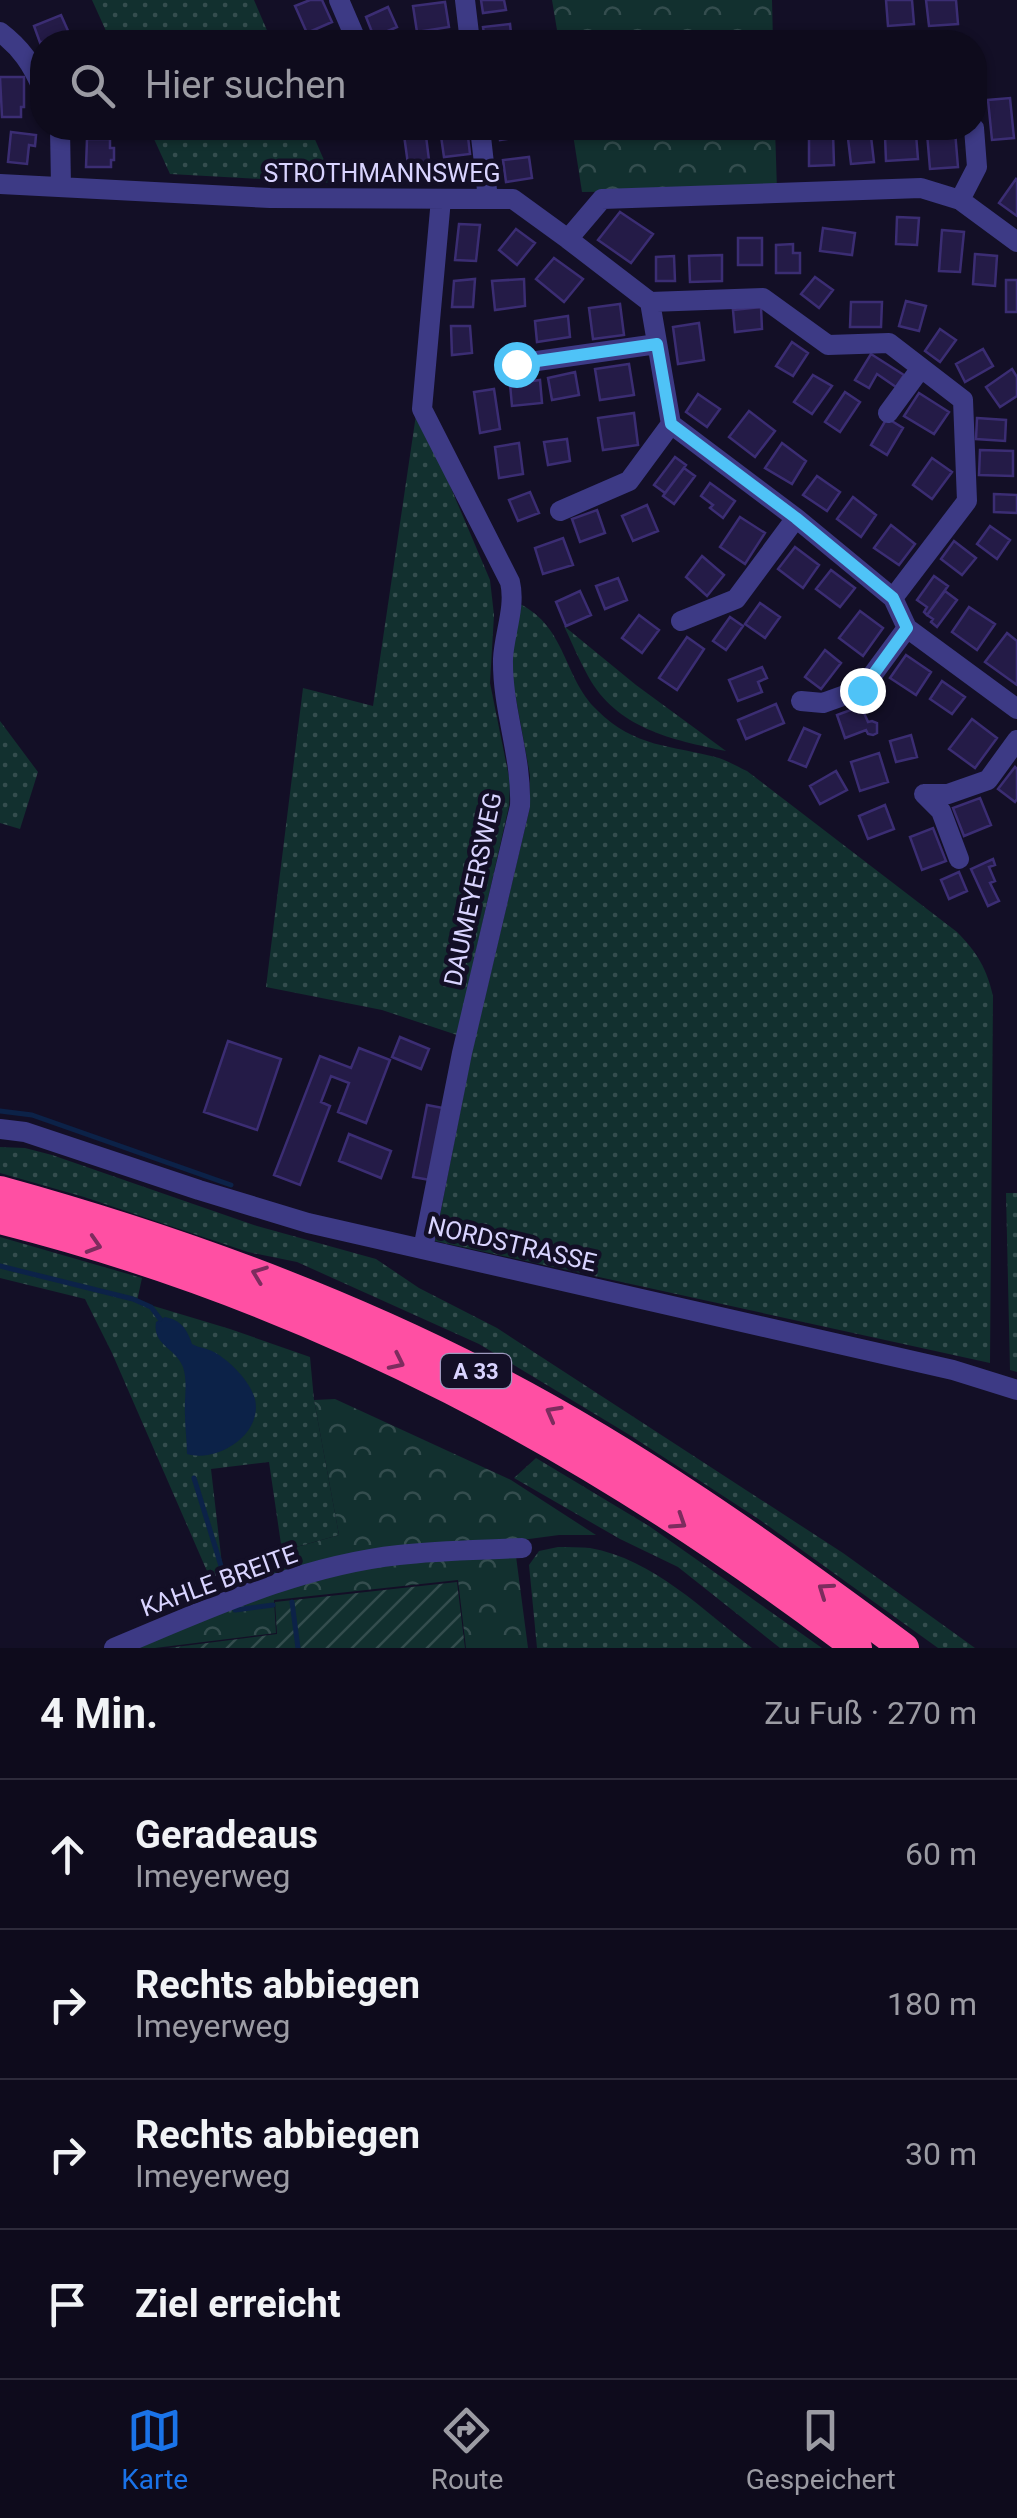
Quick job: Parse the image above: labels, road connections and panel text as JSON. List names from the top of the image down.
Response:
{
  "streets": {
    "highway": ["A 33"],
    "street": [
      "STROTHMANNSWEG",
      "DAUMEYERSWEG",
      "NORDSTRASSE",
      "KAHLE BREITE"
    ]
  },
  "crossings": [
    ["STROTHMANNSWEG", "DAUMEYERSWEG"],
    ["DAUMEYERSWEG", "NORDSTRASSE"]
  ],
  "page": {
    "search": "Hier suchen",
    "heading": ["4 Min.", "Zu Fuß · 270 m"],
    "list": [
      ["Geradeaus", "Imeyerweg", "60 m"],
      ["Rechts abbiegen", "Imeyerweg", "180 m"],
      ["Rechts abbiegen", "Imeyerweg", "30 m"],
      "Ziel erreicht"
    ],
    "nav": ["Karte", "Route", "Gespeichert"]
  }
}
